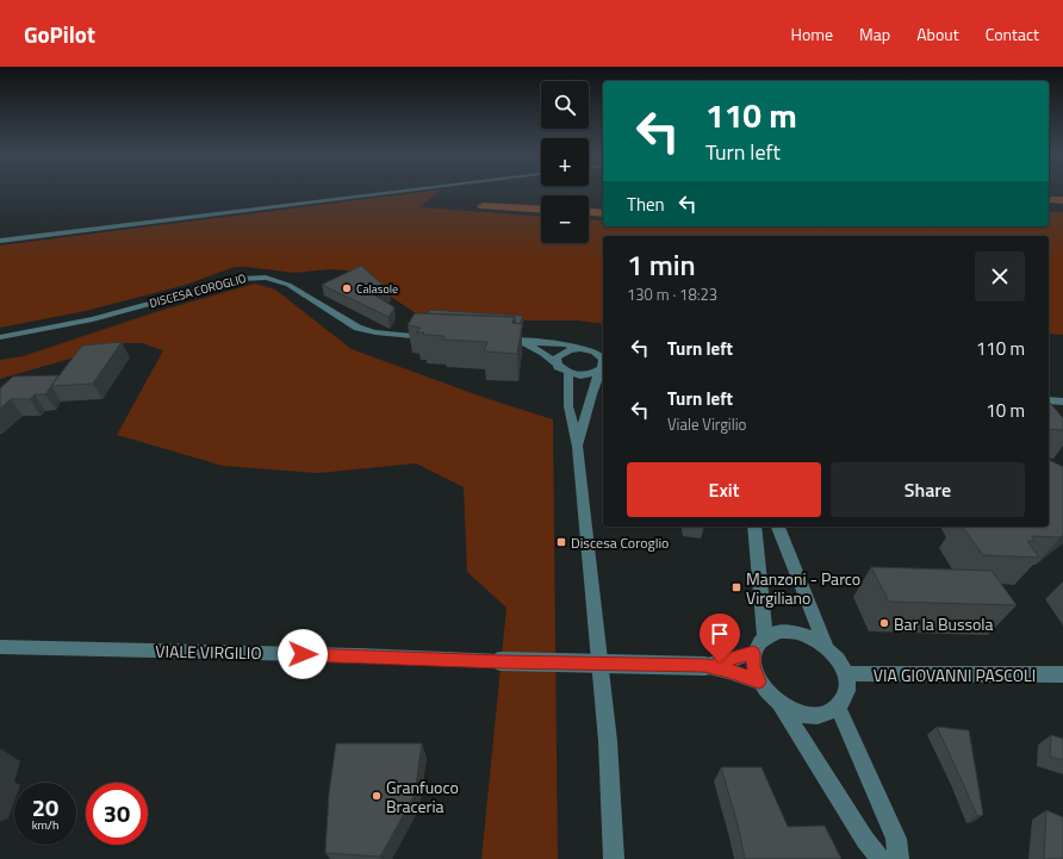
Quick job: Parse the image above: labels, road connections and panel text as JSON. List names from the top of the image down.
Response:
{
  "streets": {
    "street": ["DISCESA COROGLIO", "VIALE VIRGILIO", "VIA GIOVANNI PASCOLI"]
  },
  "crossings": [
    ["VIALE VIRGILIO", "VIA GIOVANNI PASCOLI"]
  ],
  "places": {
    "other": ["Calasole", "Bar la Bussola", "Granfuoco Braceria"],
    "transit": ["Discesa Coroglio", "Manzoni - Parco Virgiliano"]
  },
  "page": {
    "header": "GoPilot",
    "nav": [
      "Home",
      "Map",
      "About",
      "Contact"
    ],
    "map_buttons": ["+", "−"],
    "turn": ["110 m", "Turn left"],
    "then": "Then",
    "heading": ["1 min", "130 m · 18:23"],
    "list": [
      {
        "name": "Turn left",
        "value": "110 m"
      },
      {
        "name": "Turn left",
        "note": "Viale Virgilio",
        "value": "10 m"
      }
    ],
    "buttons": ["Exit", "Share"],
    "speed": "20 km/h",
    "limit": "30"
  }
}
